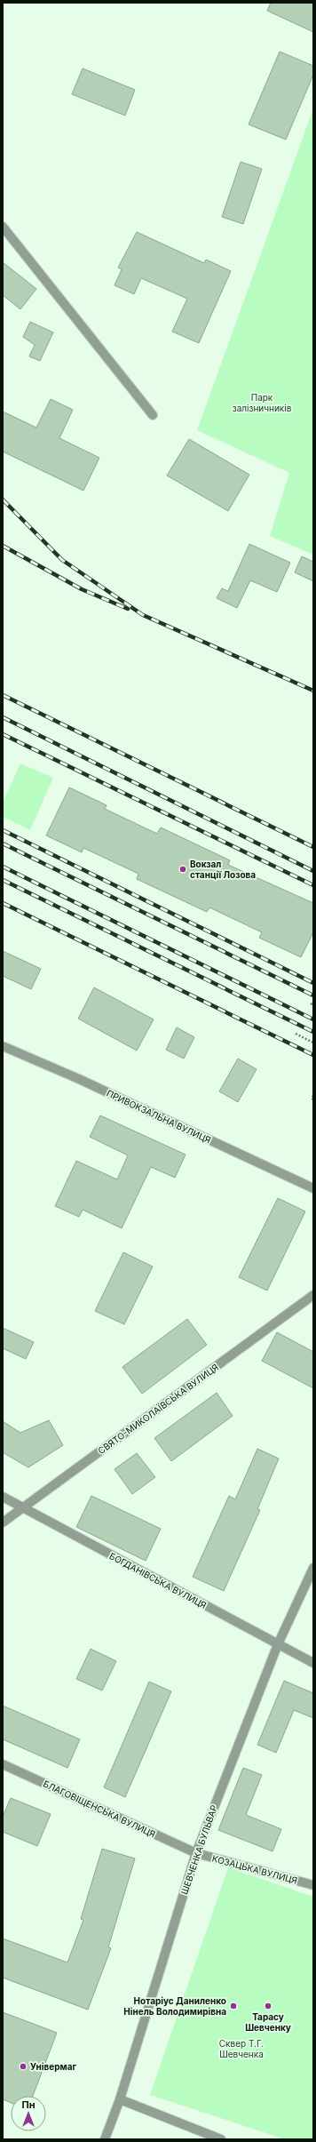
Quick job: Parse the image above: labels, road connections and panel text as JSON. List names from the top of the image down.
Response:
{
  "streets": {
    "street": [
      "ПРИВОКЗАЛЬНА ВУЛИЦЯ",
      "СВЯТО-МИКОЛАЇВСЬКА ВУЛИЦЯ",
      "БОГДАНІВСЬКА ВУЛИЦЯ",
      "БЛАГОВІЩЕНСЬКА ВУЛИЦЯ",
      "ШЕВЧЕНКА БУЛЬВАР",
      "КОЗАЦЬКА ВУЛИЦЯ"
    ]
  },
  "crossings": [
    ["СВЯТО-МИКОЛАЇВСЬКА ВУЛИЦЯ", "БОГДАНІВСЬКА ВУЛИЦЯ"],
    ["БОГДАНІВСЬКА ВУЛИЦЯ", "ШЕВЧЕНКА БУЛЬВАР"],
    ["БЛАГОВІЩЕНСЬКА ВУЛИЦЯ", "ШЕВЧЕНКА БУЛЬВАР"],
    ["БЛАГОВІЩЕНСЬКА ВУЛИЦЯ", "КОЗАЦЬКА ВУЛИЦЯ"],
    ["ШЕВЧЕНКА БУЛЬВАР", "КОЗАЦЬКА ВУЛИЦЯ"]
  ],
  "parks": ["Парк залізничників", "Сквер Т.Г. Шевченка"],
  "places": [
    "Вокзал станції Лозова",
    "Нотаріус Даниленко Нінель Володимирівна",
    "Тарасу Шевченку",
    "Універмаг"
  ],
  "north": "top"
}
